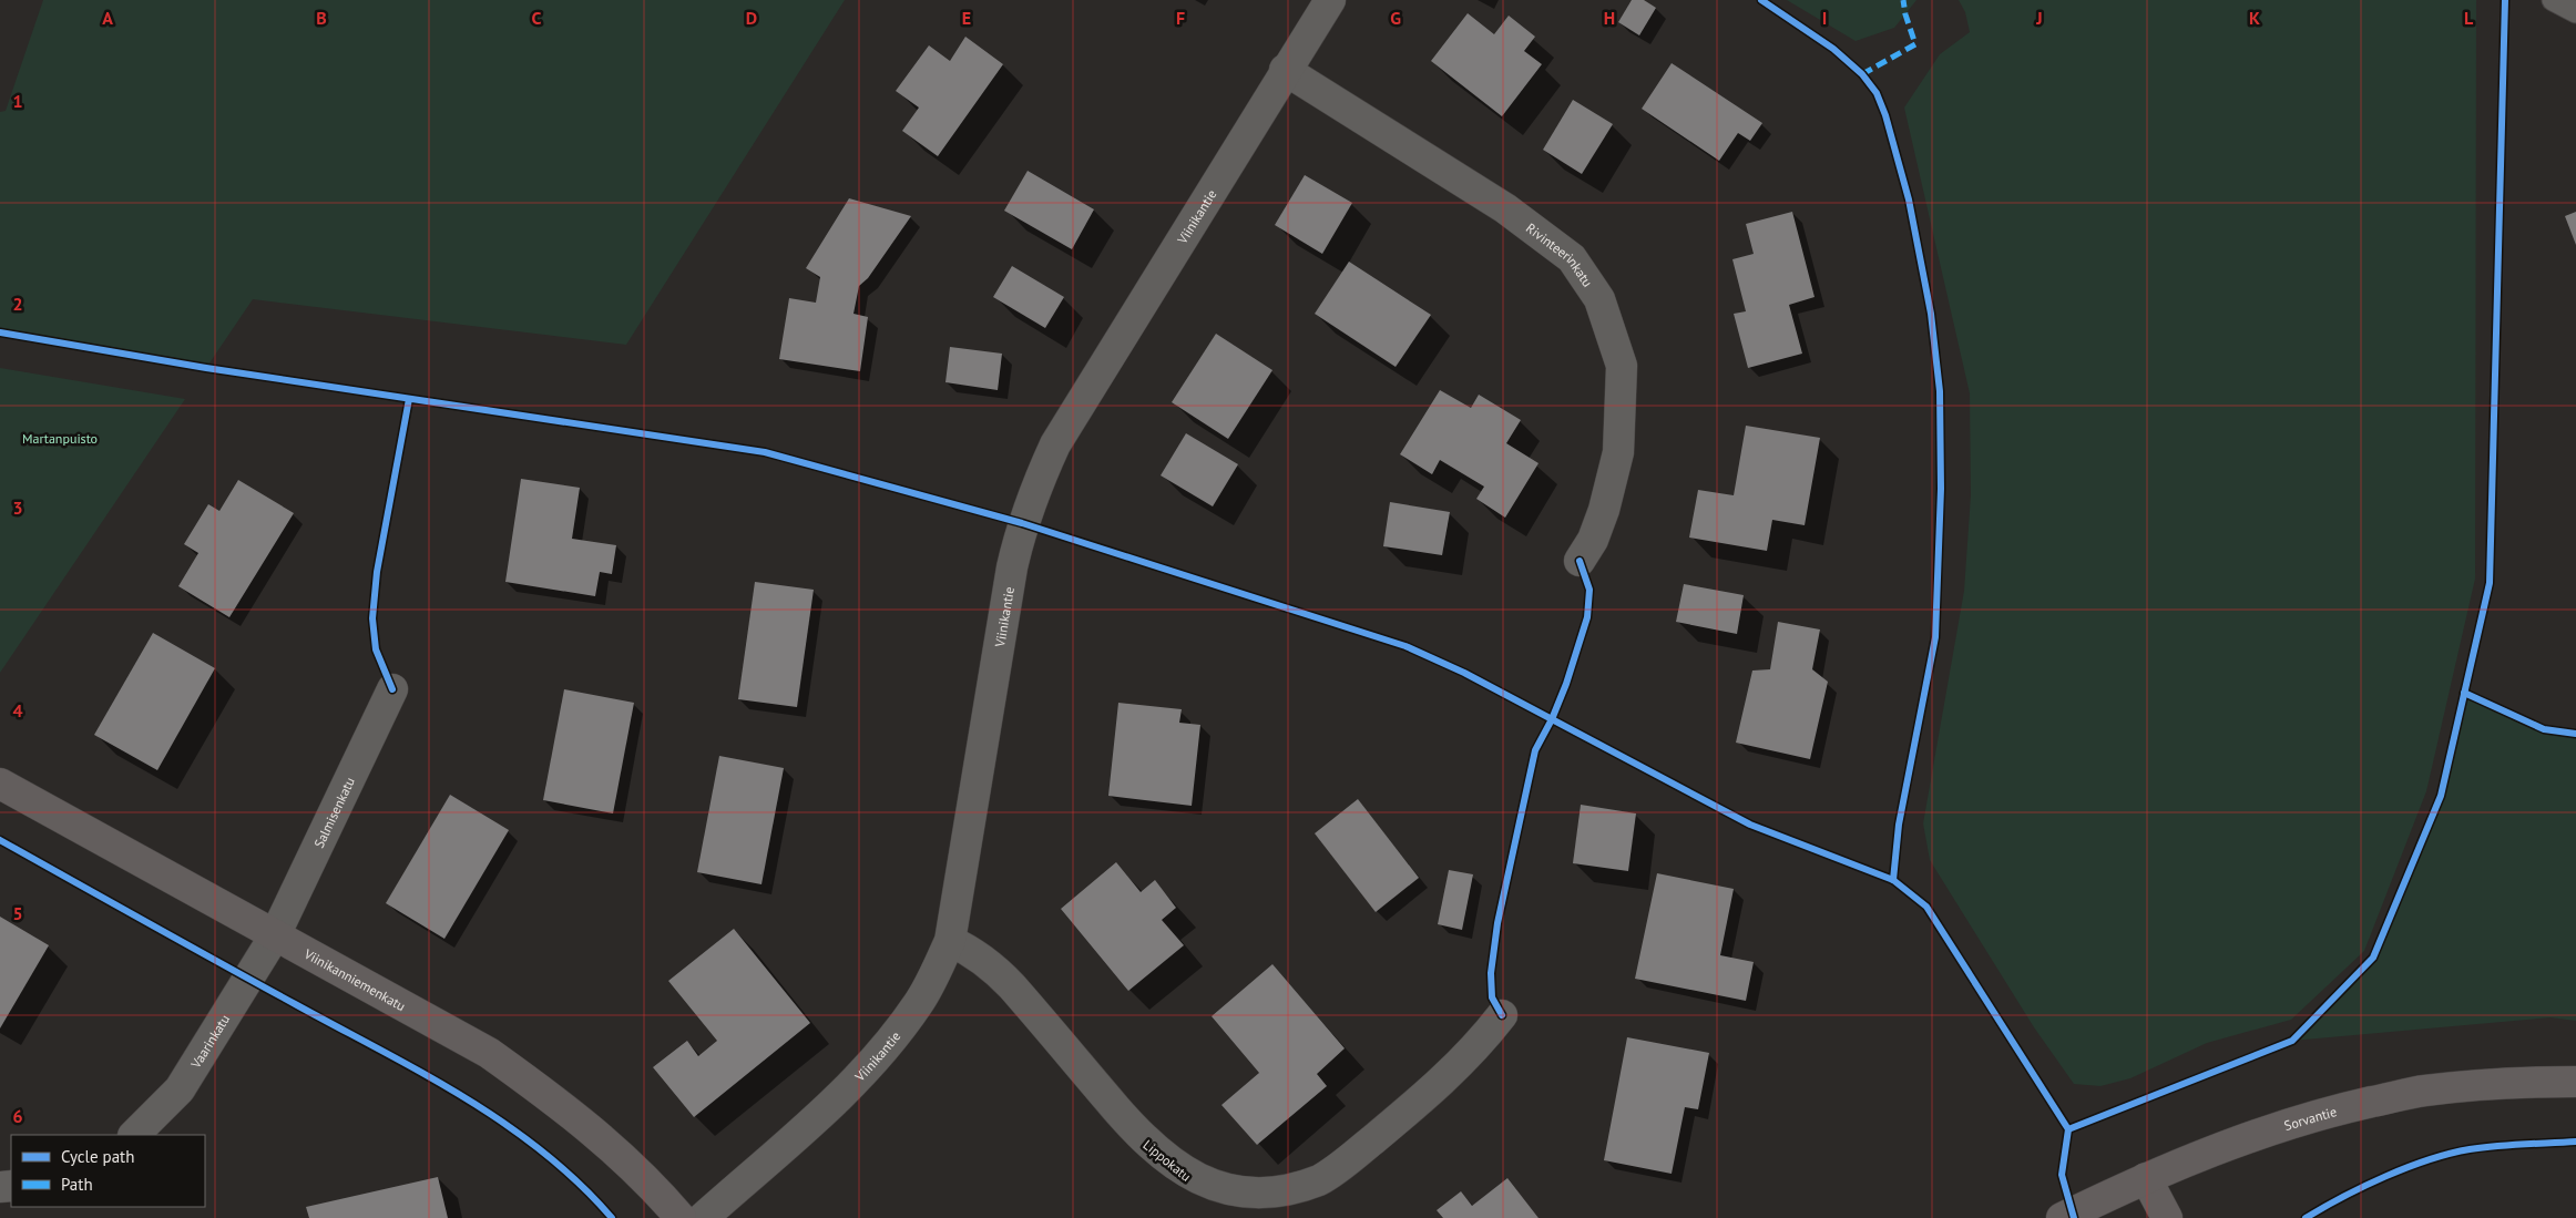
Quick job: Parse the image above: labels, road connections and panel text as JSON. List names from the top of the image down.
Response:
{
  "streets": {
    "street": [
      "Viinikantie",
      "Rivinteerinkatu",
      "Salmisenkatu",
      "Viinikanniemenkatu",
      "Vaarinkatu",
      "Sorvantie",
      "Lippokatu"
    ]
  },
  "crossings": [
    ["Viinikantie", "Rivinteerinkatu"],
    ["Viinikantie", "Lippokatu"],
    ["Salmisenkatu", "Viinikanniemenkatu"],
    ["Salmisenkatu", "Vaarinkatu"],
    ["Viinikanniemenkatu", "Vaarinkatu"]
  ],
  "parks": ["Martanpuisto"],
  "legend": ["Cycle path", "Path"],
  "grid": {
    "columns": [
      "A",
      "B",
      "C",
      "D",
      "E",
      "F",
      "G",
      "H",
      "I",
      "J",
      "K",
      "L"
    ],
    "rows": [
      "1",
      "2",
      "3",
      "4",
      "5",
      "6"
    ]
  }
}
